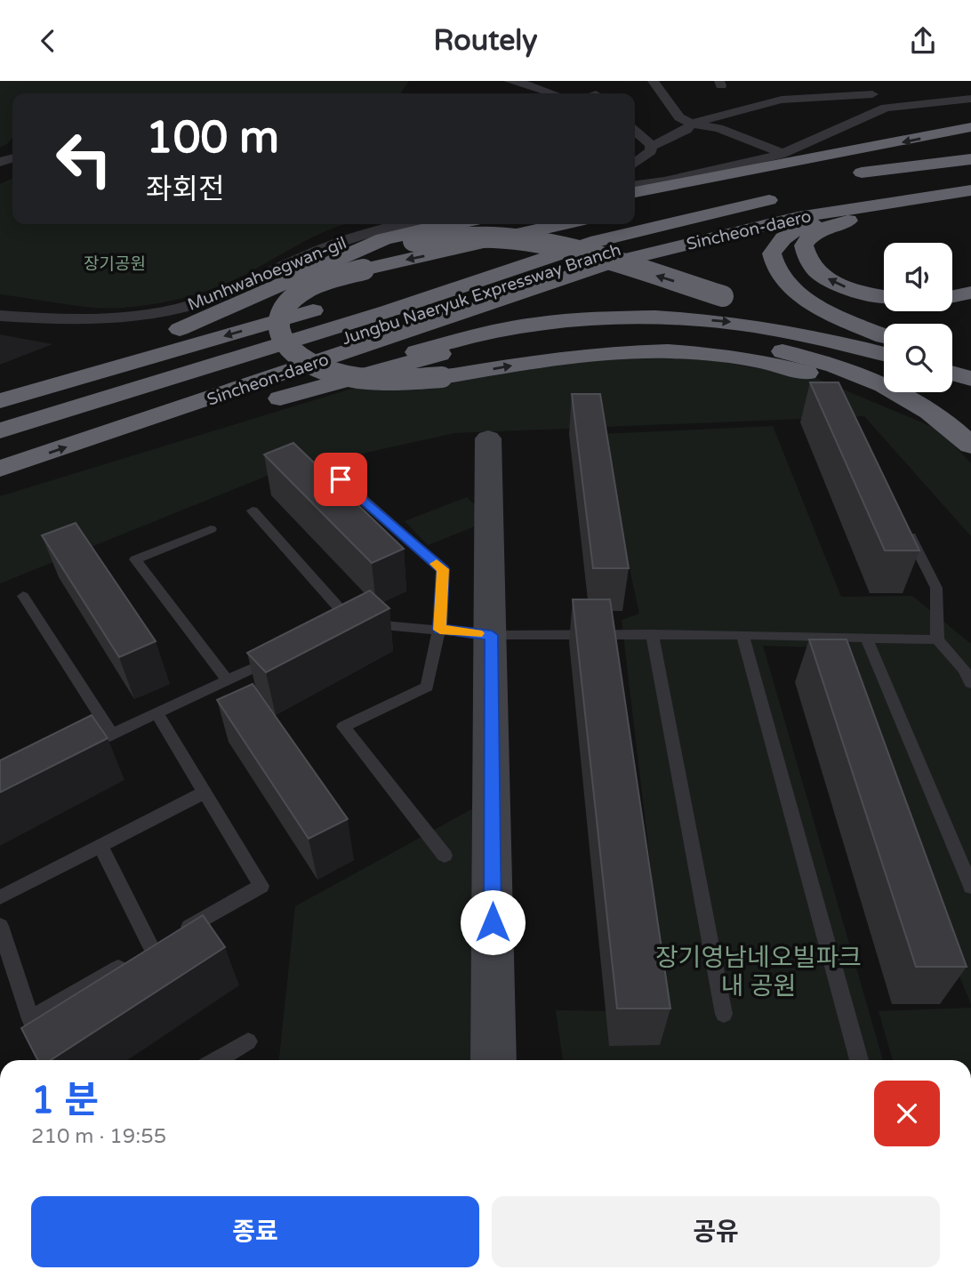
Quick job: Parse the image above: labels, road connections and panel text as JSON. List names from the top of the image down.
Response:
{
  "streets": {
    "highway": ["Sincheon-daero", "Jungbu Naeryuk Expressway Branch"],
    "street": ["Munhwahoegwan-gil"]
  },
  "crossings": [
    ["Sincheon-daero", "Jungbu Naeryuk Expressway Branch"]
  ],
  "parks": ["장기공원", "장기영남네오빌파크 내 공원"],
  "page": {
    "header": "Routely",
    "turn": ["100 m", "좌회전"],
    "heading": ["1 분", "210 m · 19:55"],
    "buttons": ["종료", "공유"]
  }
}
